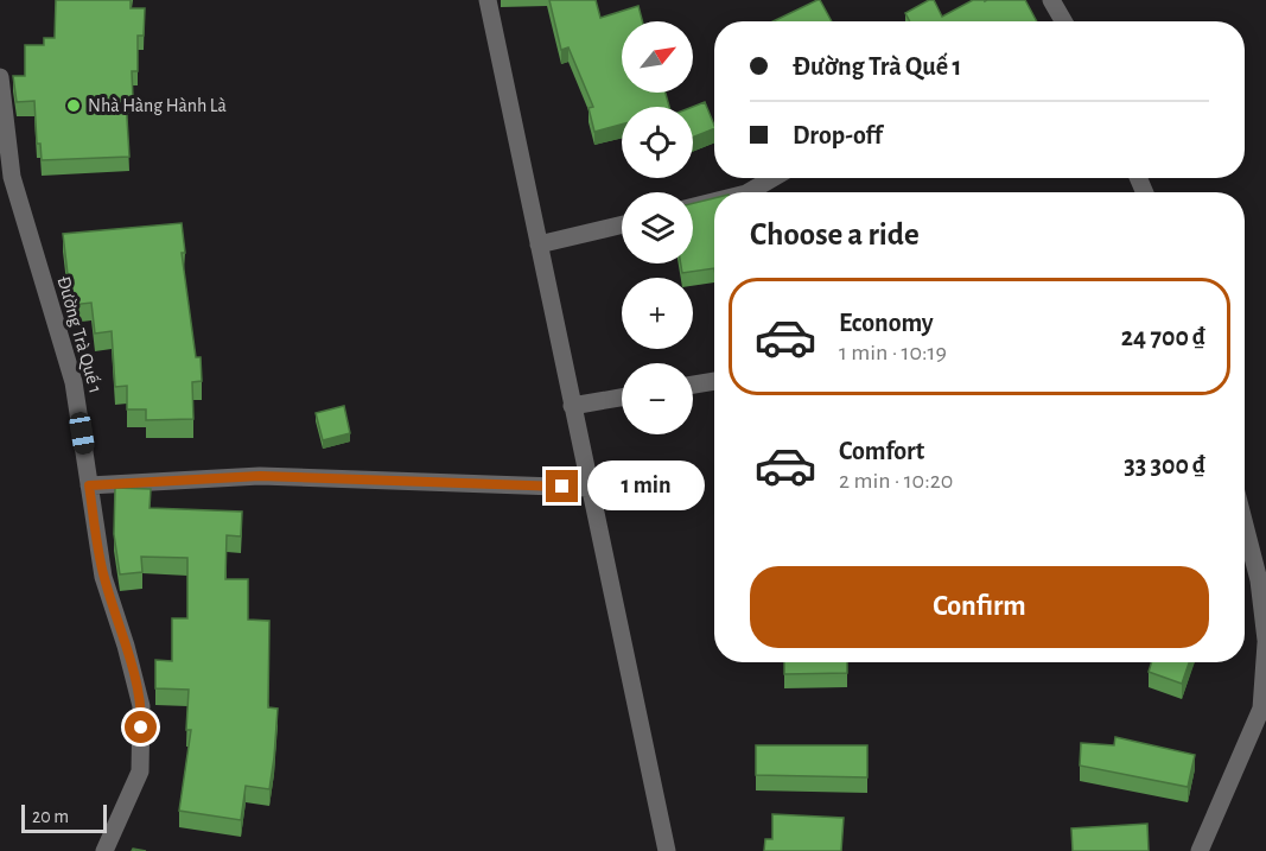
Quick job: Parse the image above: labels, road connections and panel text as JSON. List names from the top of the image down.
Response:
{
  "streets": {
    "street": ["Đường Trà Quế 1"]
  },
  "places": ["Nhà Hàng Hành Là"],
  "scale_bar": "20 m",
  "north": "top right",
  "page": {
    "map_buttons": ["+", "−"],
    "banner": ["Đường Trà Quế 1", "Drop-off"],
    "heading": "Choose a ride",
    "list": [
      {
        "name": "Economy",
        "note": "1 min · 10:19",
        "value": "24 700 ₫"
      },
      {
        "name": "Comfort",
        "note": "2 min · 10:20",
        "value": "33 300 ₫"
      }
    ],
    "bubble": "1 min",
    "buttons": "Confirm",
    "scale": "20 m"
  }
}
